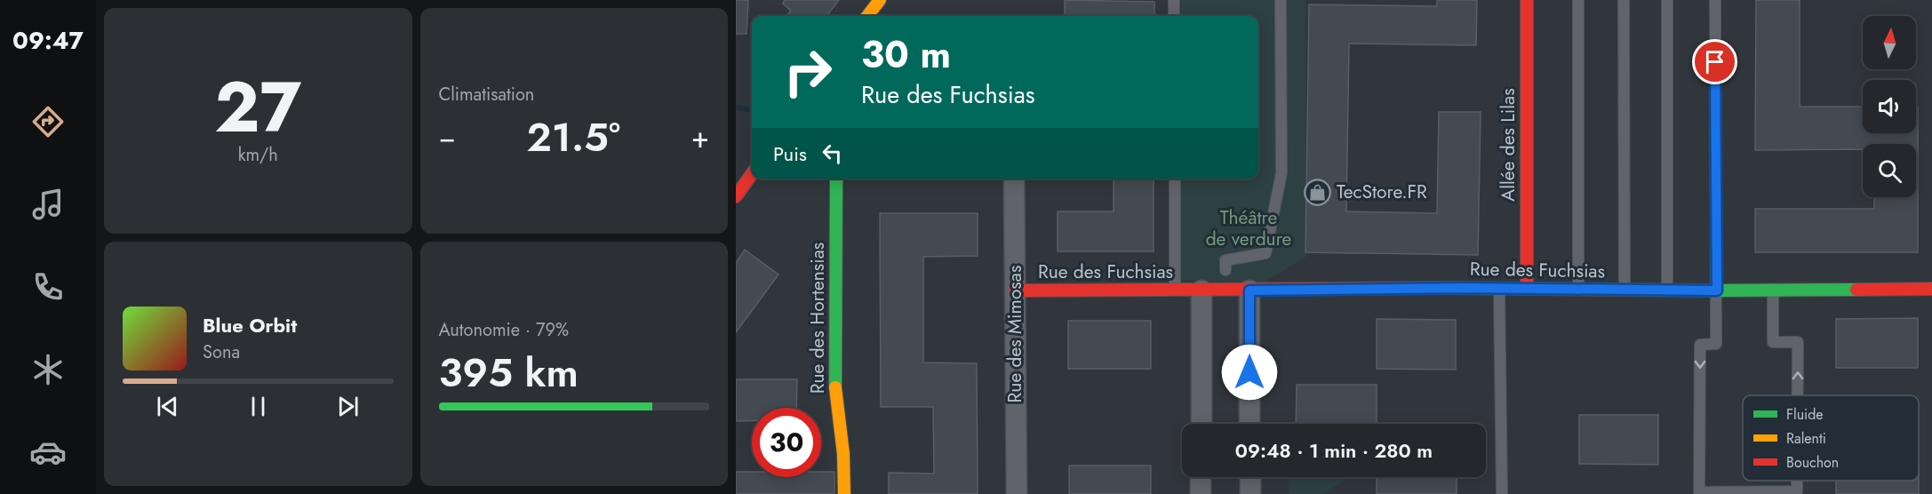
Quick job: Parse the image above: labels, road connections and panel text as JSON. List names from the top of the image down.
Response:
{
  "streets": {
    "street": [
      "Allée des Lilas",
      "Rue des Fuchsias",
      "Rue des Hortensias",
      "Rue des Mimosas"
    ]
  },
  "crossings": [
    ["Allée des Lilas", "Rue des Fuchsias"],
    ["Rue des Fuchsias", "Rue des Mimosas"]
  ],
  "parks": ["Théâtre de verdure"],
  "places": {
    "shop": ["TecStore.FR"]
  },
  "legend": ["Fluide", "Ralenti", "Bouchon"],
  "north": "top",
  "page": {
    "tabs": "09:47",
    "tile": [
      ["27", "km/h"],
      "Climatisation",
      ["Autonomie · 79%", "395 km"]
    ],
    "turn": ["30 m", "Rue des Fuchsias"],
    "heat": ["−", "21.5°", "+"],
    "then": "Puis",
    "song": ["Blue Orbit", "Sona"],
    "limit": "30",
    "trip": "09:48 · 1 min · 280 m"
  }
}
